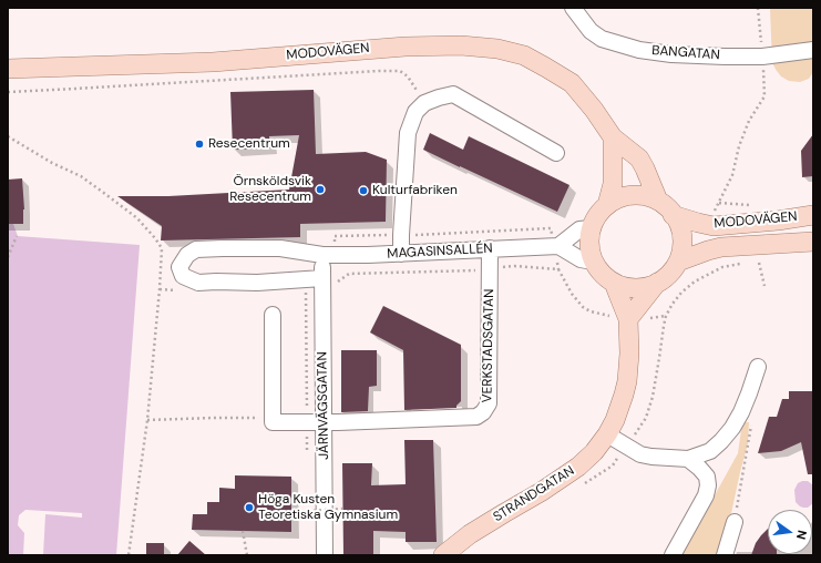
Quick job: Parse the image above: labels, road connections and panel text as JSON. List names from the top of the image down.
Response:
{
  "streets": {
    "main road": ["MODOVÄGEN", "STRANDGATAN"],
    "street": [
      "BANGATAN",
      "MAGASINSALLÉN",
      "VERKSTADSGATAN",
      "JÄRNVÄGSGATAN"
    ]
  },
  "crossings": [
    ["MODOVÄGEN", "STRANDGATAN"],
    ["MAGASINSALLÉN", "VERKSTADSGATAN"],
    ["MAGASINSALLÉN", "JÄRNVÄGSGATAN"],
    ["VERKSTADSGATAN", "JÄRNVÄGSGATAN"]
  ],
  "places": [
    "Resecentrum",
    "Örnsköldsvik Resecentrum",
    "Kulturfabriken",
    "Höga Kusten Teoretiska Gymnasium"
  ],
  "north": "right"
}
